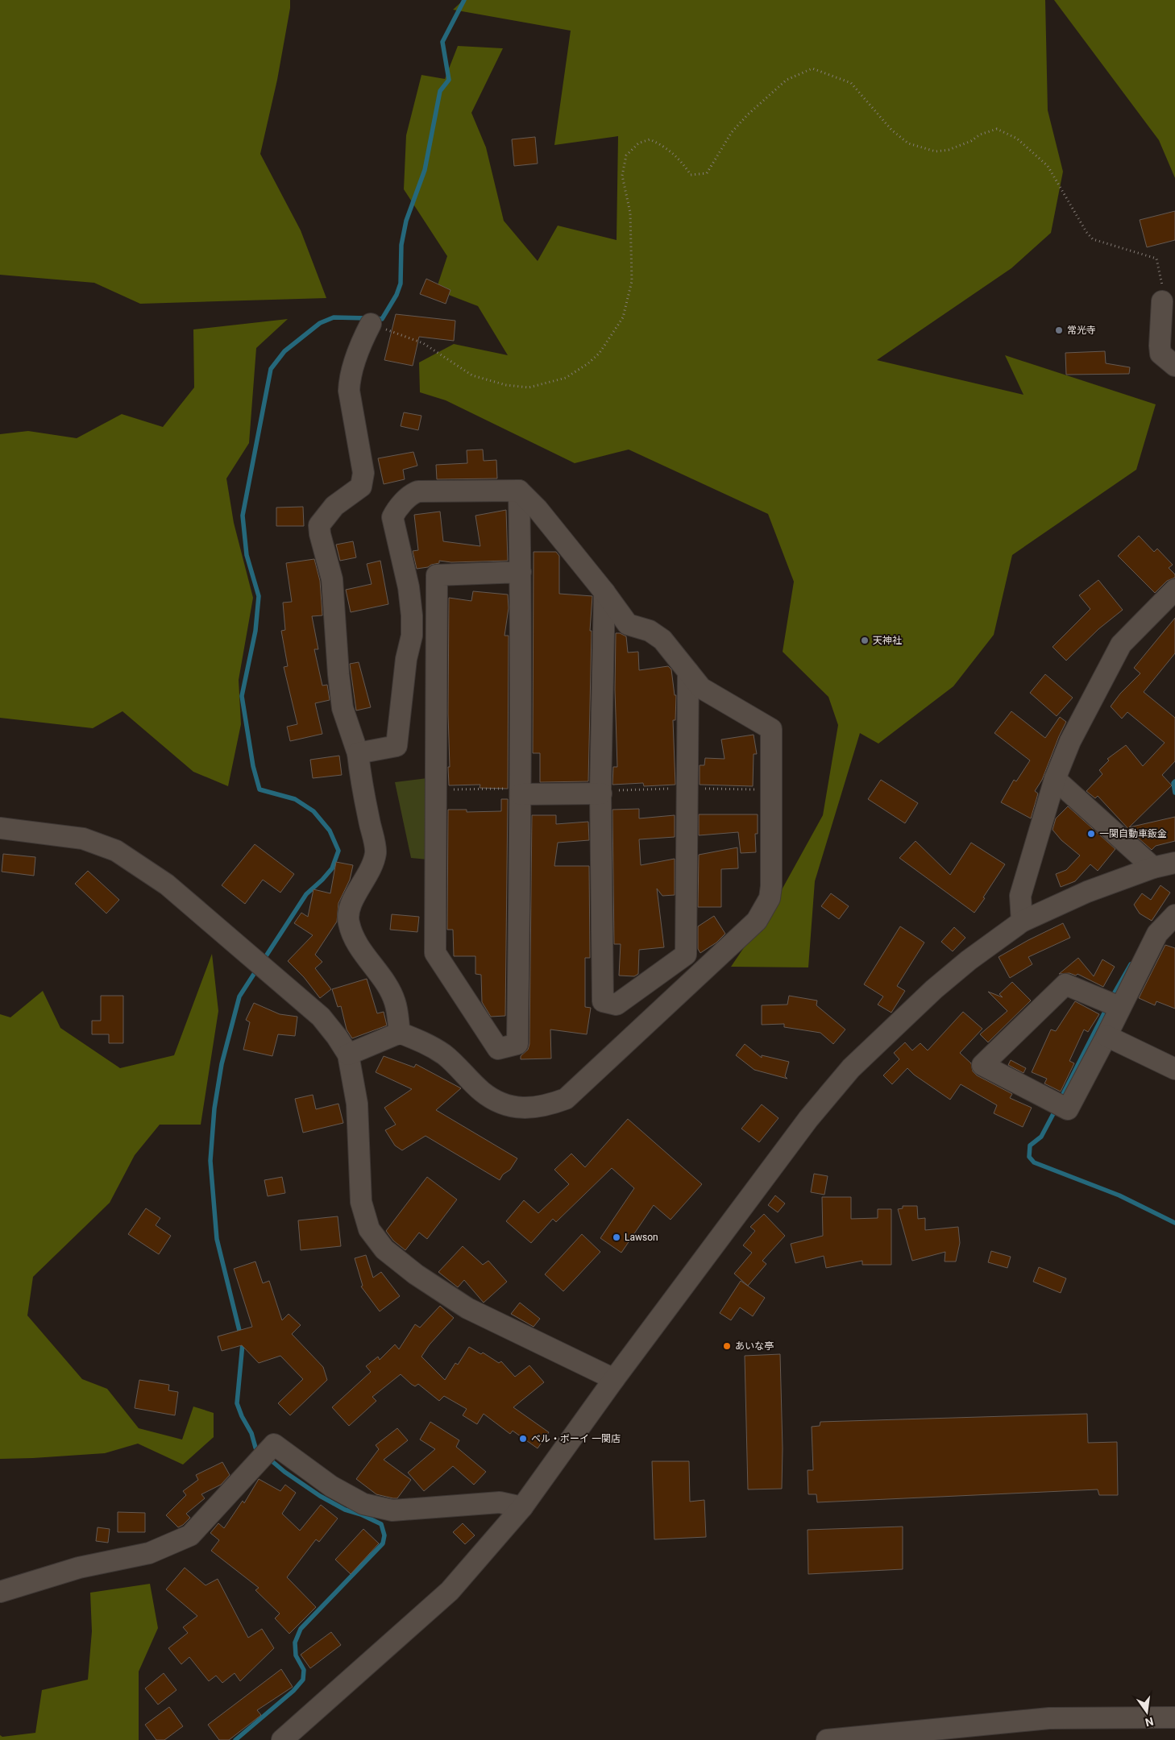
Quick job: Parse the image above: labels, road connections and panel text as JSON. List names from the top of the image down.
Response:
{
  "places": [
    "常光寺",
    "天神社",
    "一関自動車鈑金",
    "Lawson",
    "あいな亭",
    "ベル・ボーイ 一関店"
  ],
  "north": "bottom"
}
